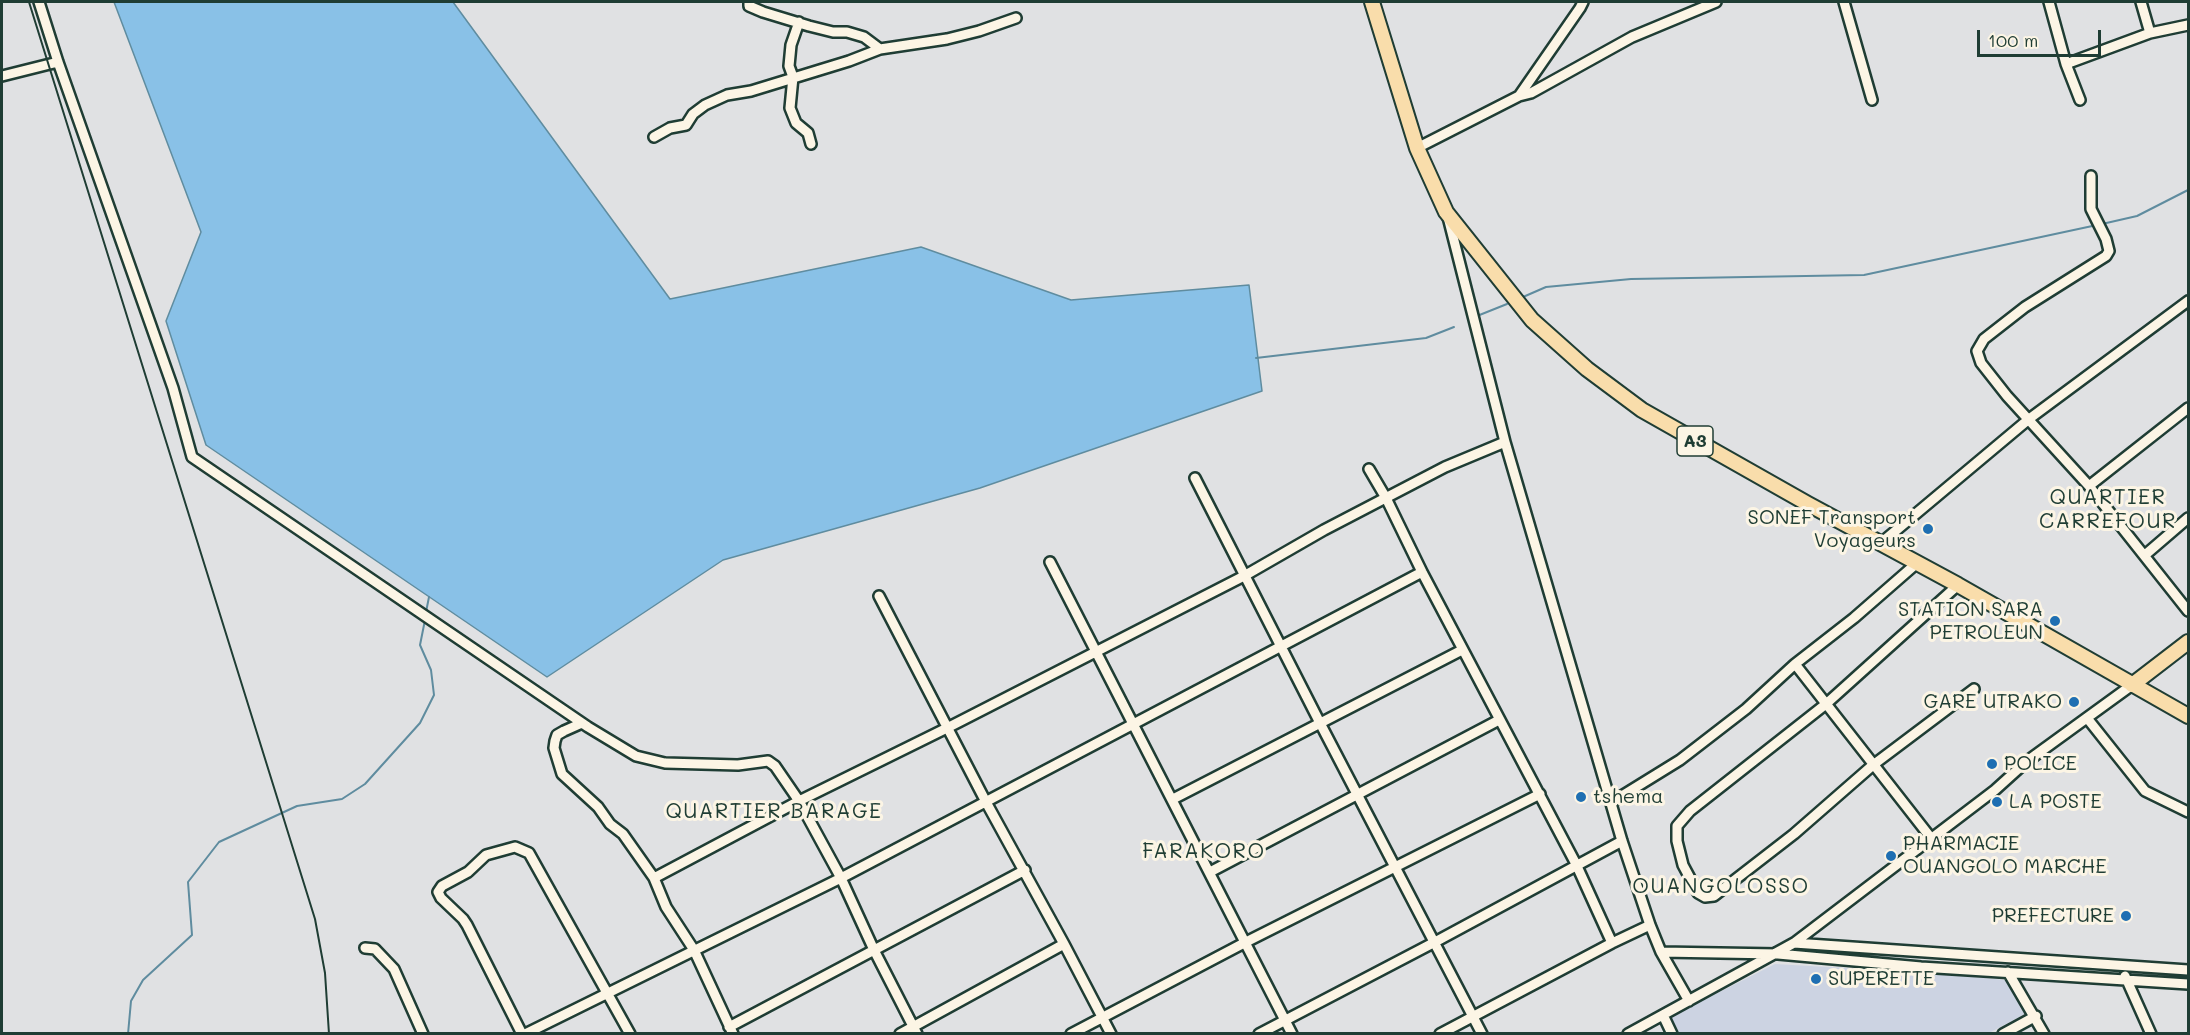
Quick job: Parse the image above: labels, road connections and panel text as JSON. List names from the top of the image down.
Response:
{
  "streets": {
    "highway": ["A3"]
  },
  "districts": [
    "QUARTIER CARREFOUR",
    "QUARTIER BARAGE",
    "FARAKORO",
    "OUANGOLOSSO"
  ],
  "places": [
    "SONEF Transport Voyageurs",
    "STATION SARA PETROLEUN",
    "GARE UTRAKO",
    "POLICE",
    "tshema",
    "LA POSTE",
    "PHARMACIE OUANGOLO MARCHE",
    "PREFECTURE",
    "SUPERETTE"
  ],
  "scale_bar": "100 m"
}
